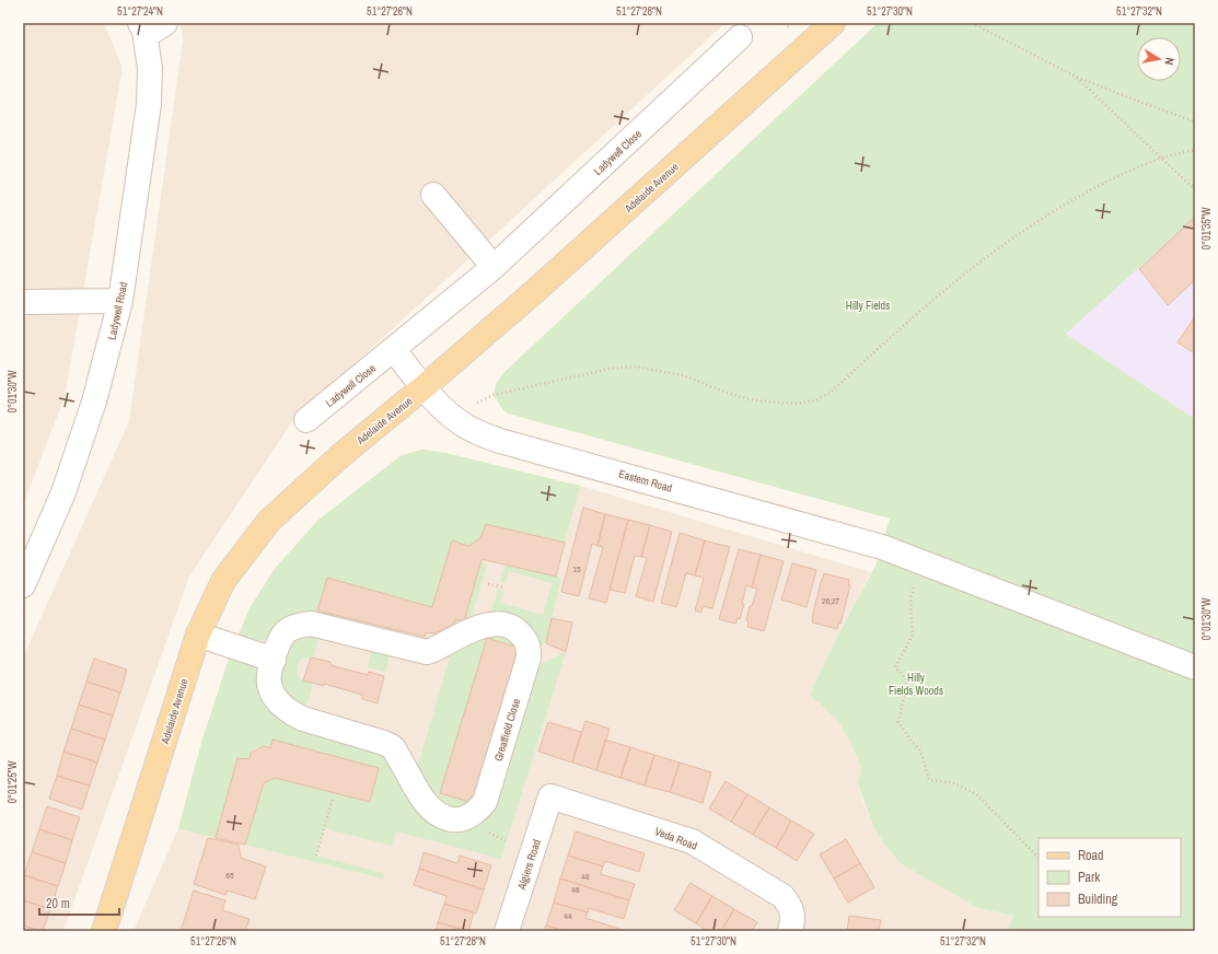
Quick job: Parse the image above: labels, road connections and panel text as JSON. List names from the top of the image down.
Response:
{
  "streets": {
    "main road": ["Adelaide Avenue"],
    "street": [
      "Ladywell Close",
      "Ladywell Road",
      "Eastern Road",
      "Greatfield Close",
      "Veda Road",
      "Algiers Road"
    ]
  },
  "crossings": [
    ["Adelaide Avenue", "Eastern Road"],
    ["Veda Road", "Algiers Road"]
  ],
  "parks": ["Hilly Fields", "Hilly Fields Woods"],
  "house_numbers": [
    "15",
    "26;27",
    "65",
    "48",
    "46",
    "44"
  ],
  "legend": ["Road", "Park", "Building"],
  "scale_bar": "20 m",
  "north": "right",
  "coordinates": [
    "51°27'24\"N",
    "51°27'26\"N",
    "51°27'28\"N",
    "51°27'30\"N",
    "51°27'32\"N",
    "0°01'35\"W",
    "0°01'30\"W",
    "0°01'25\"W"
  ]
}
